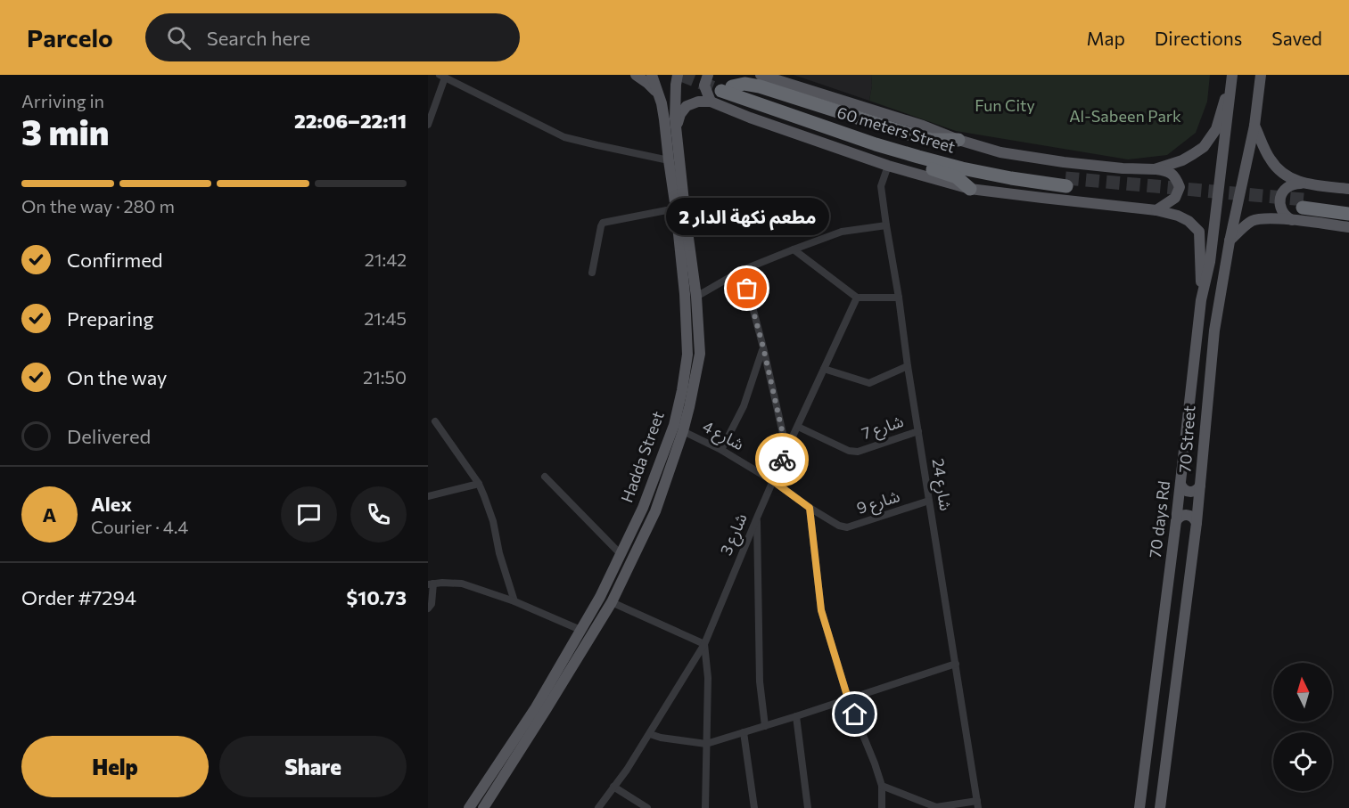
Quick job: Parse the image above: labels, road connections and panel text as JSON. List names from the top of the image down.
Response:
{
  "streets": {
    "highway": ["60 meters Street"],
    "main road": ["70 Street", "Hadda Street", "70 days Rd"],
    "street": [
      "شارع 7",
      "شارع 4",
      "شارع 24",
      "شارع 9",
      "شارع 3"
    ]
  },
  "crossings": [
    ["شارع 7", "شارع 24"],
    ["شارع 7", "شارع 3"],
    ["شارع 4", "Hadda Street"],
    ["شارع 4", "شارع 9"],
    ["شارع 4", "شارع 3"],
    ["شارع 24", "شارع 9"]
  ],
  "parks": ["Fun City", "Al-Sabeen Park"],
  "places": ["مطعم نكهة الدار 2"],
  "north": "top",
  "page": {
    "header": "Parcelo",
    "search": "Search here",
    "nav": ["Map", "Directions", "Saved"],
    "heading": ["3 min", "Arriving in", "22:06–22:11"],
    "panel": [
      "Alex",
      "Courier · 4.4",
      "Order #7294",
      "$10.73"
    ],
    "bar": "On the way · 280 m",
    "bubble": "مطعم نكهة الدار 2",
    "list": [
      ["Confirmed", "21:42"],
      ["Preparing", "21:45"],
      ["On the way", "21:50"],
      "Delivered"
    ],
    "round": "A",
    "buttons": ["Help", "Share"]
  }
}
